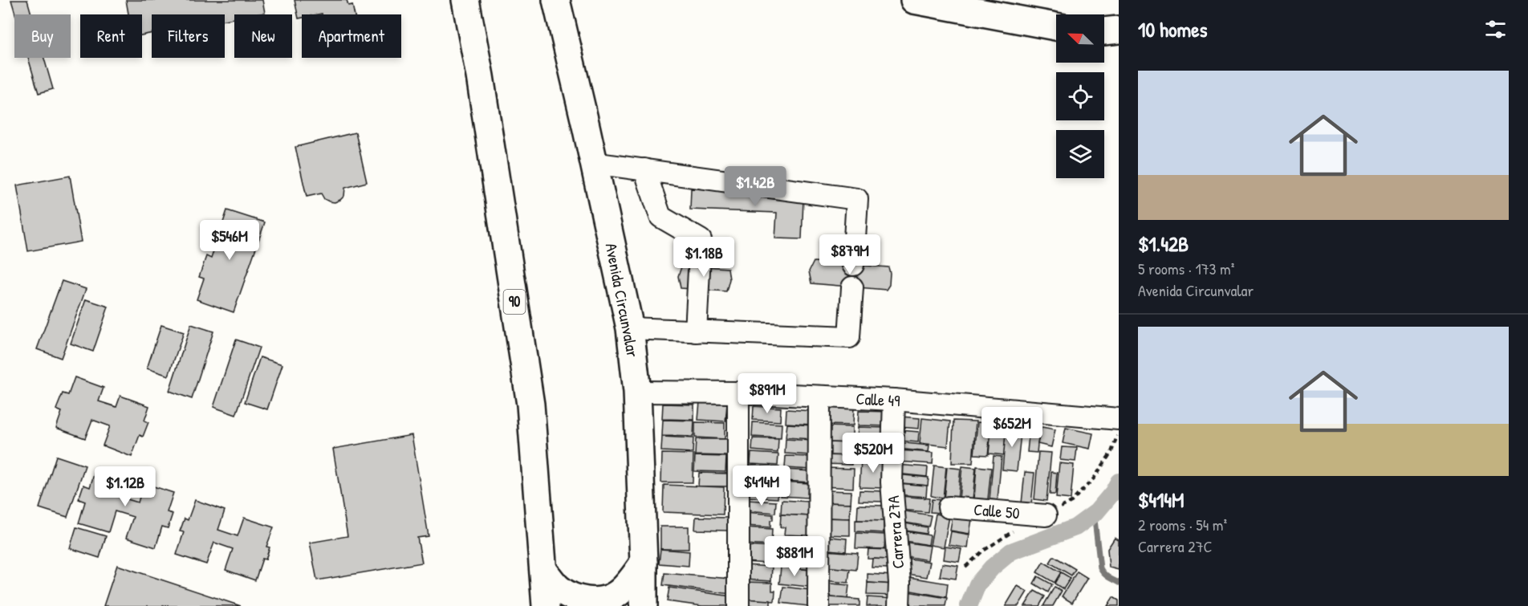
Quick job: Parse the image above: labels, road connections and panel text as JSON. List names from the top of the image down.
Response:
{
  "streets": {
    "main road": ["Avenida Circunvalar", "90"],
    "street": ["Calle 49", "Calle 50", "Carrera 27A"]
  },
  "crossings": [
    ["Avenida Circunvalar", "Calle 49"],
    ["Calle 49", "Carrera 27A"]
  ],
  "north": "top left",
  "page": {
    "heading": "10 homes",
    "chip": [
      "Buy",
      "Rent",
      "Filters",
      "New",
      "Apartment"
    ],
    "list": [
      {
        "name": "$1.42B",
        "note": "5 rooms · 173 m² · Avenida Circunvalar"
      },
      {
        "name": "$414M",
        "note": "2 rooms · 54 m² · Carrera 27C"
      }
    ],
    "price": [
      "$1.42B",
      "$546M",
      "$879M",
      "$1.18B",
      "$891M",
      "$652M",
      "$520M",
      "$414M",
      "$1.12B",
      "$881M"
    ]
  }
}
